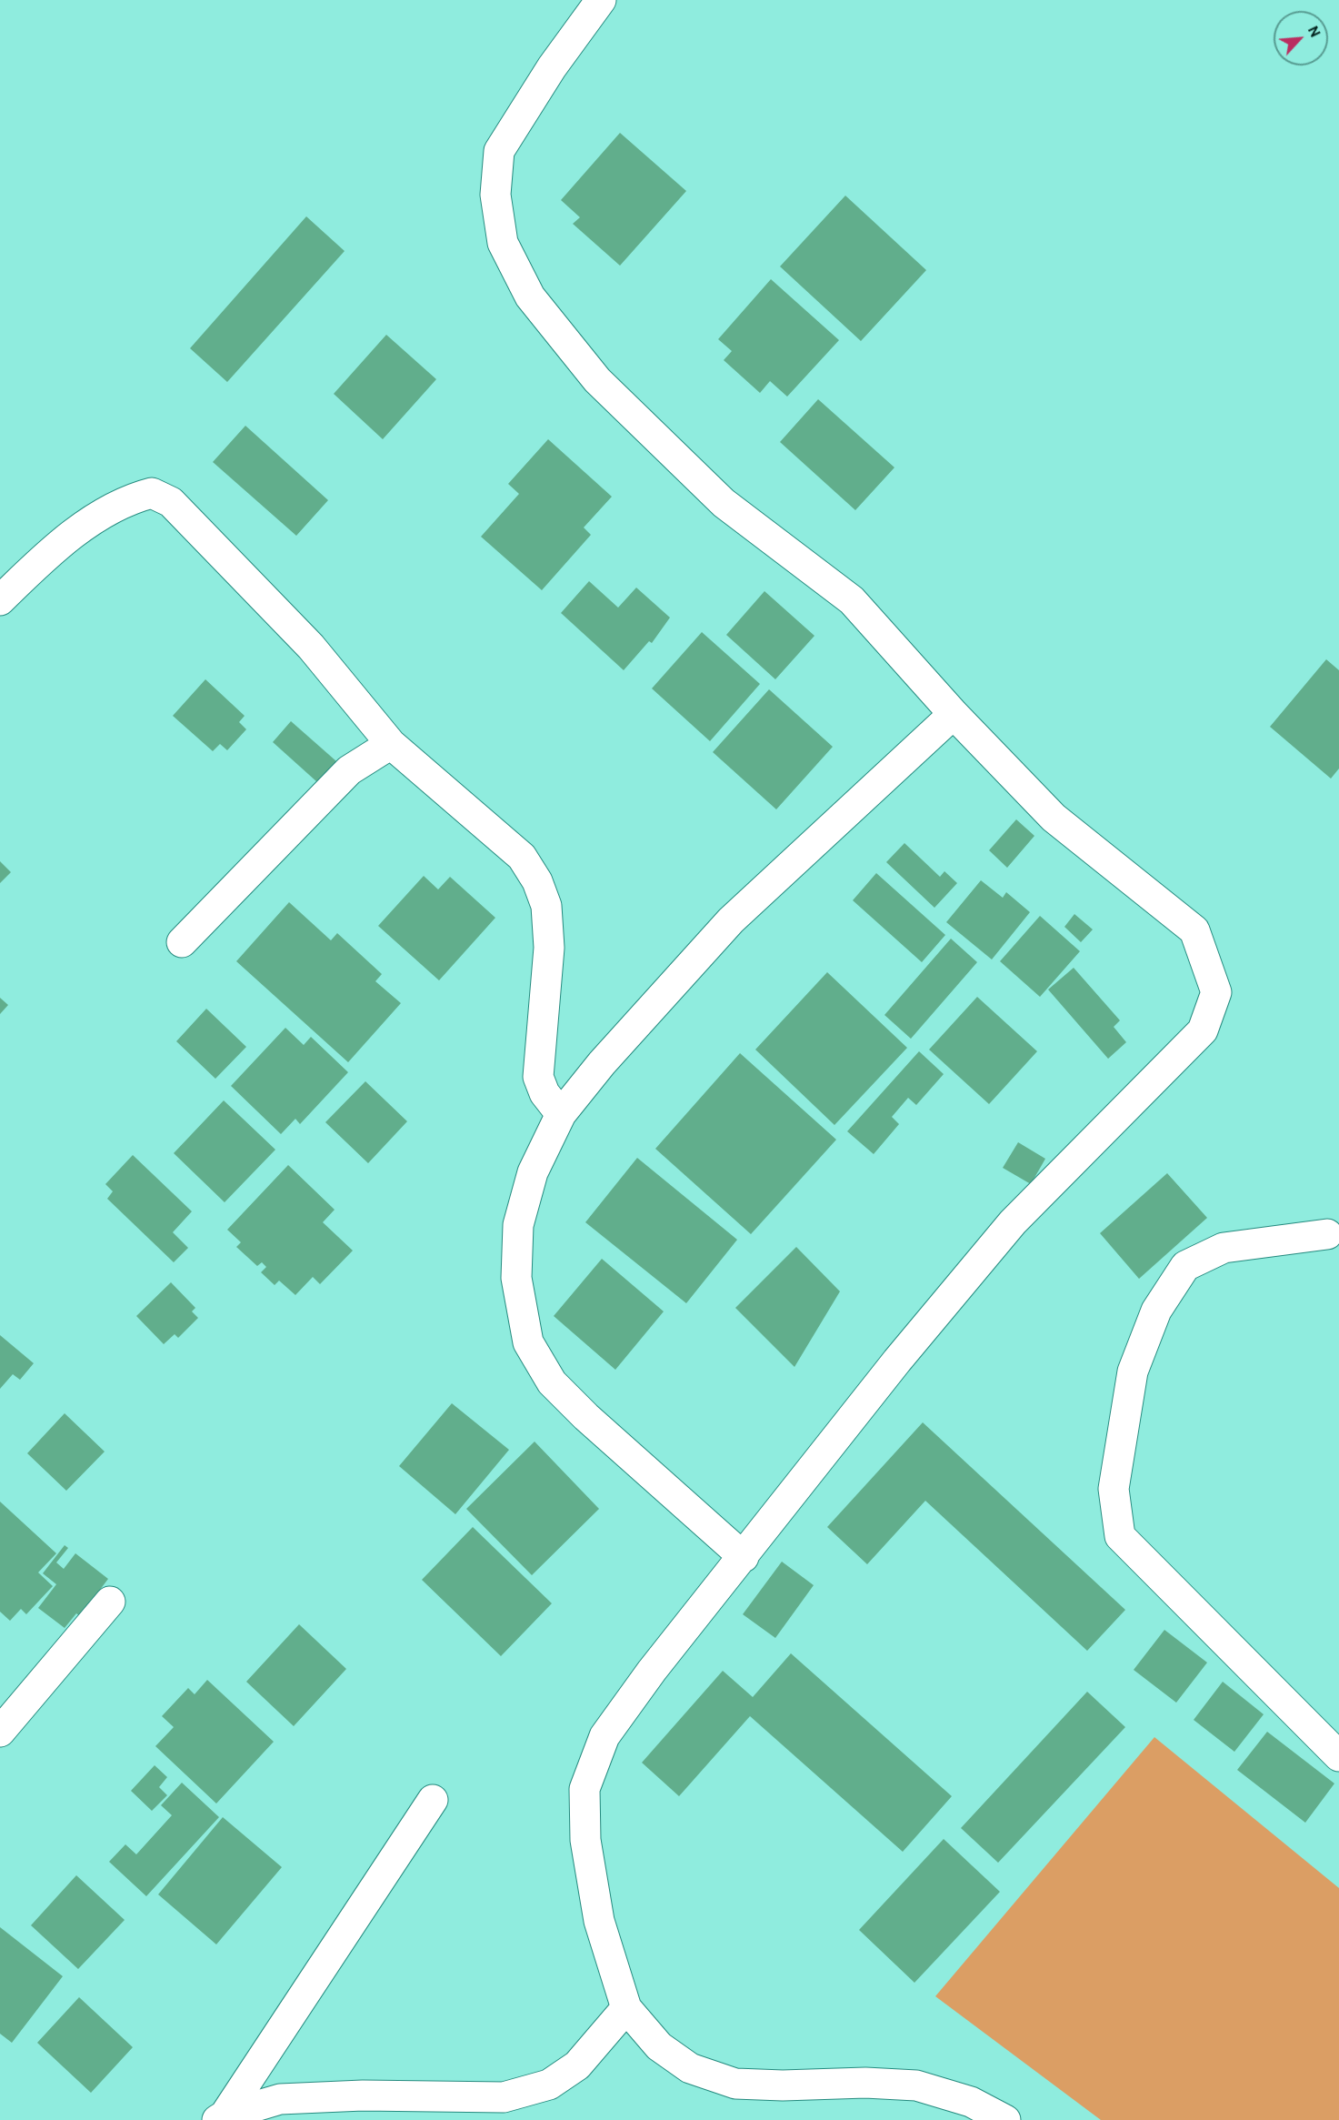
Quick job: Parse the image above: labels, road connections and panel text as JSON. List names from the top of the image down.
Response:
{
  "north": "top right"
}
